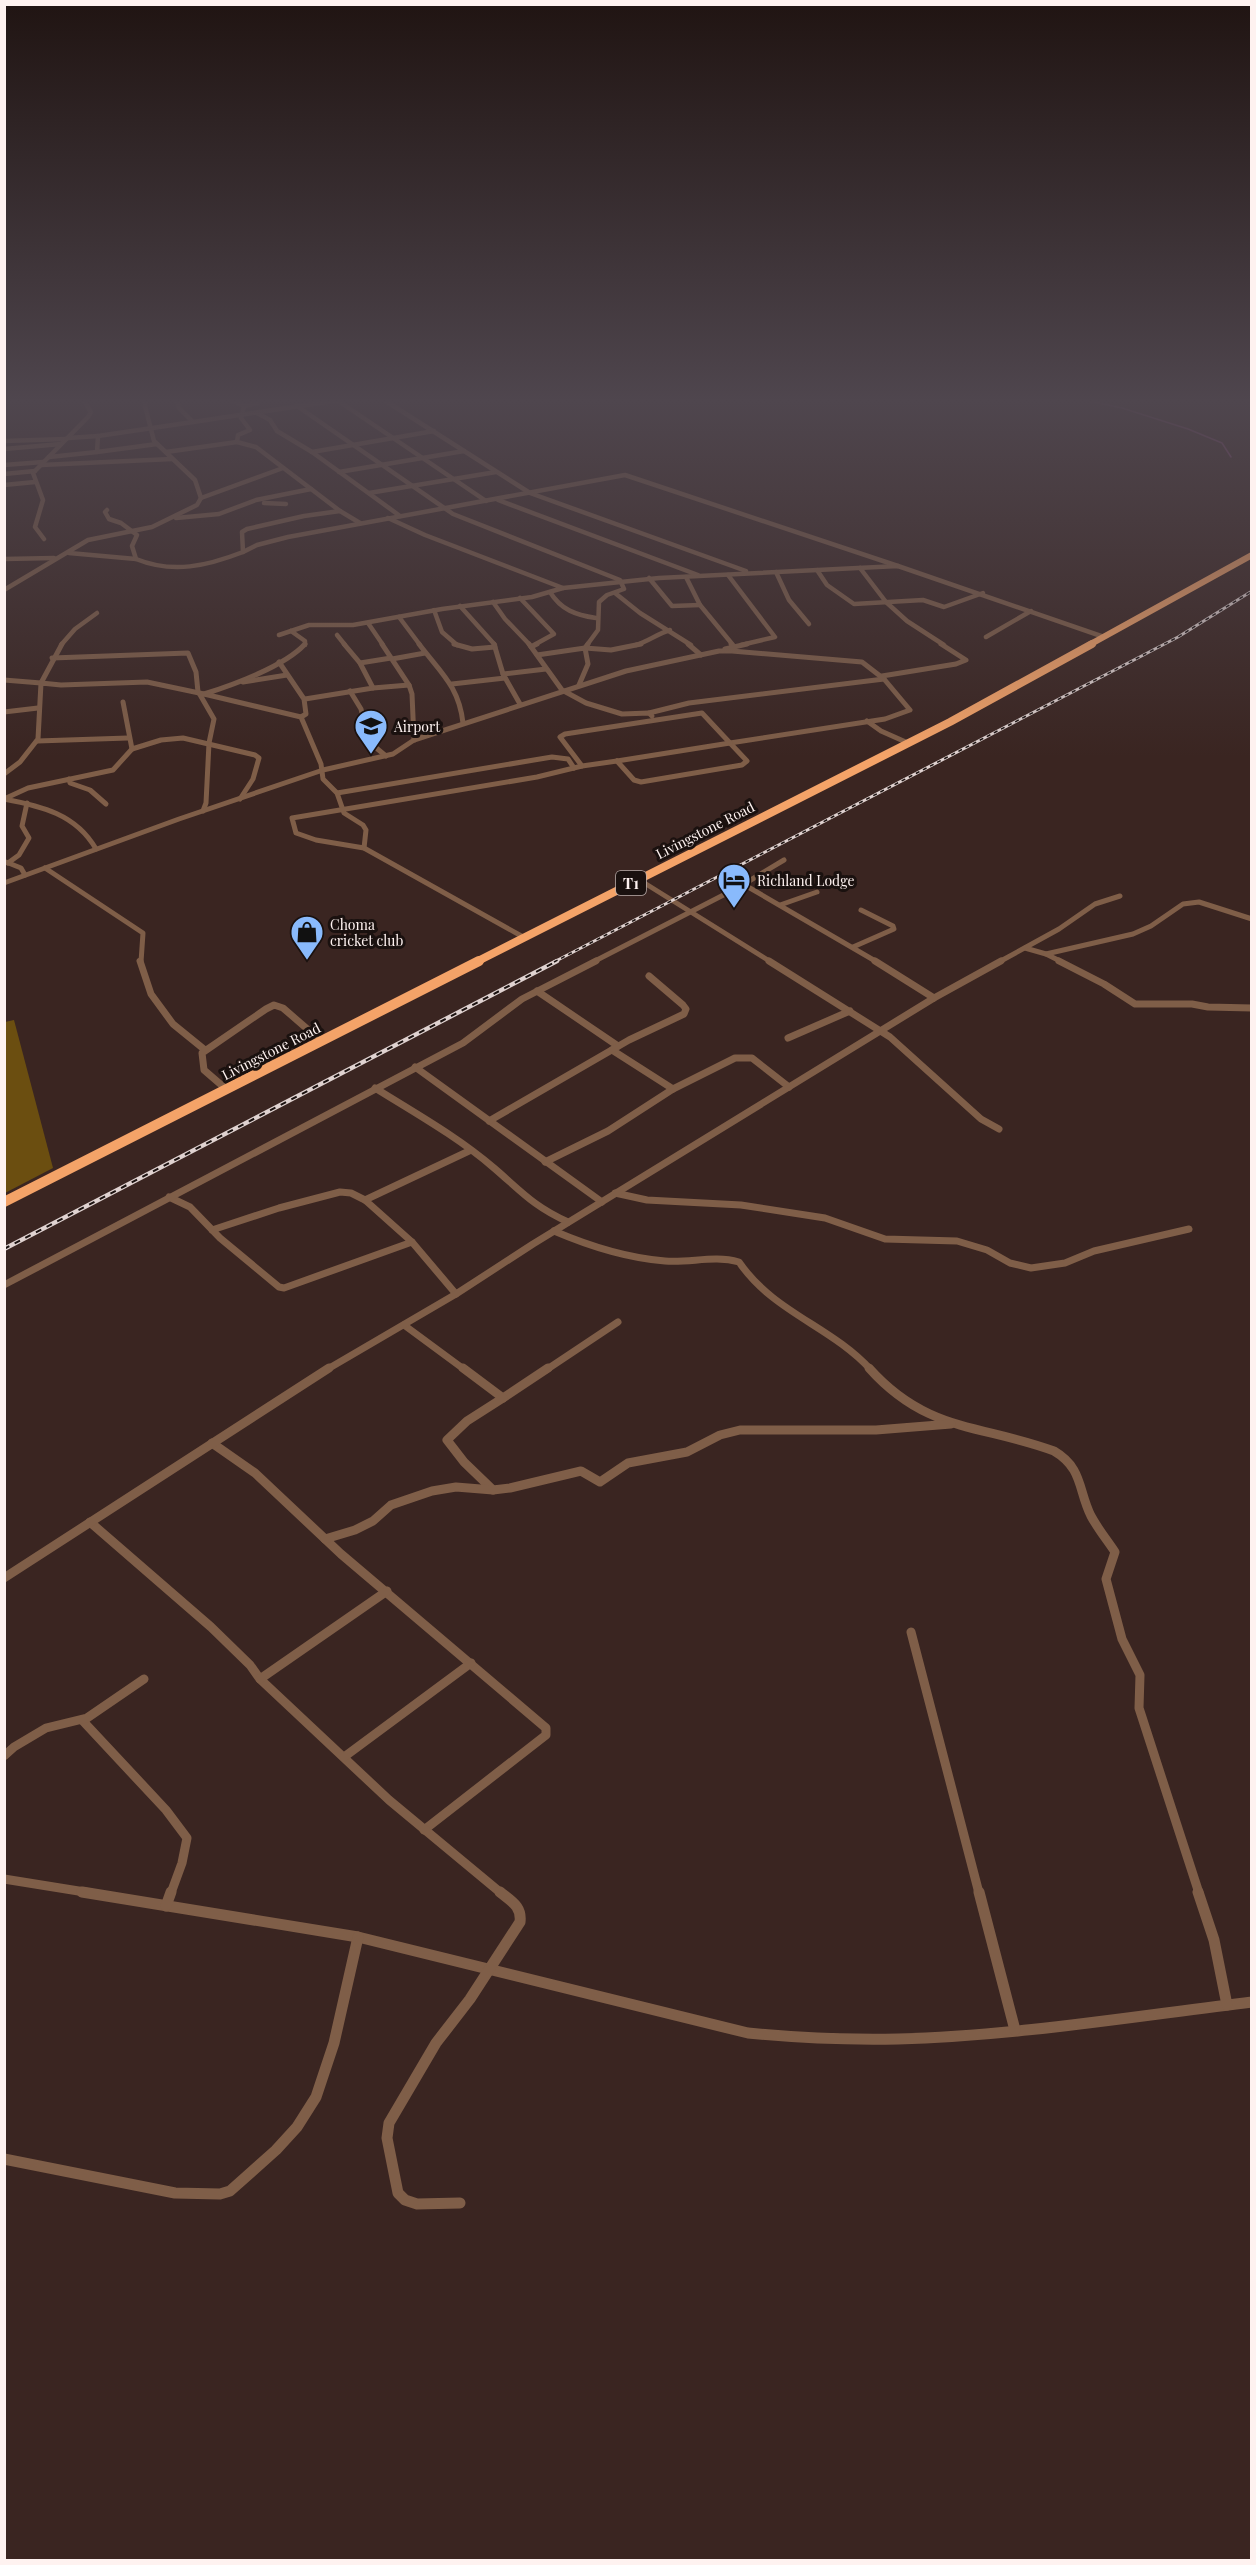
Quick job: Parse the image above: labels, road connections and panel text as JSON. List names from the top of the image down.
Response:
{
  "streets": {
    "highway": ["Livingstone Road", "T1"]
  },
  "places": {
    "school or university": ["Airport"],
    "hotel": ["Richland Lodge"],
    "shop": ["Choma cricket club"]
  }
}
